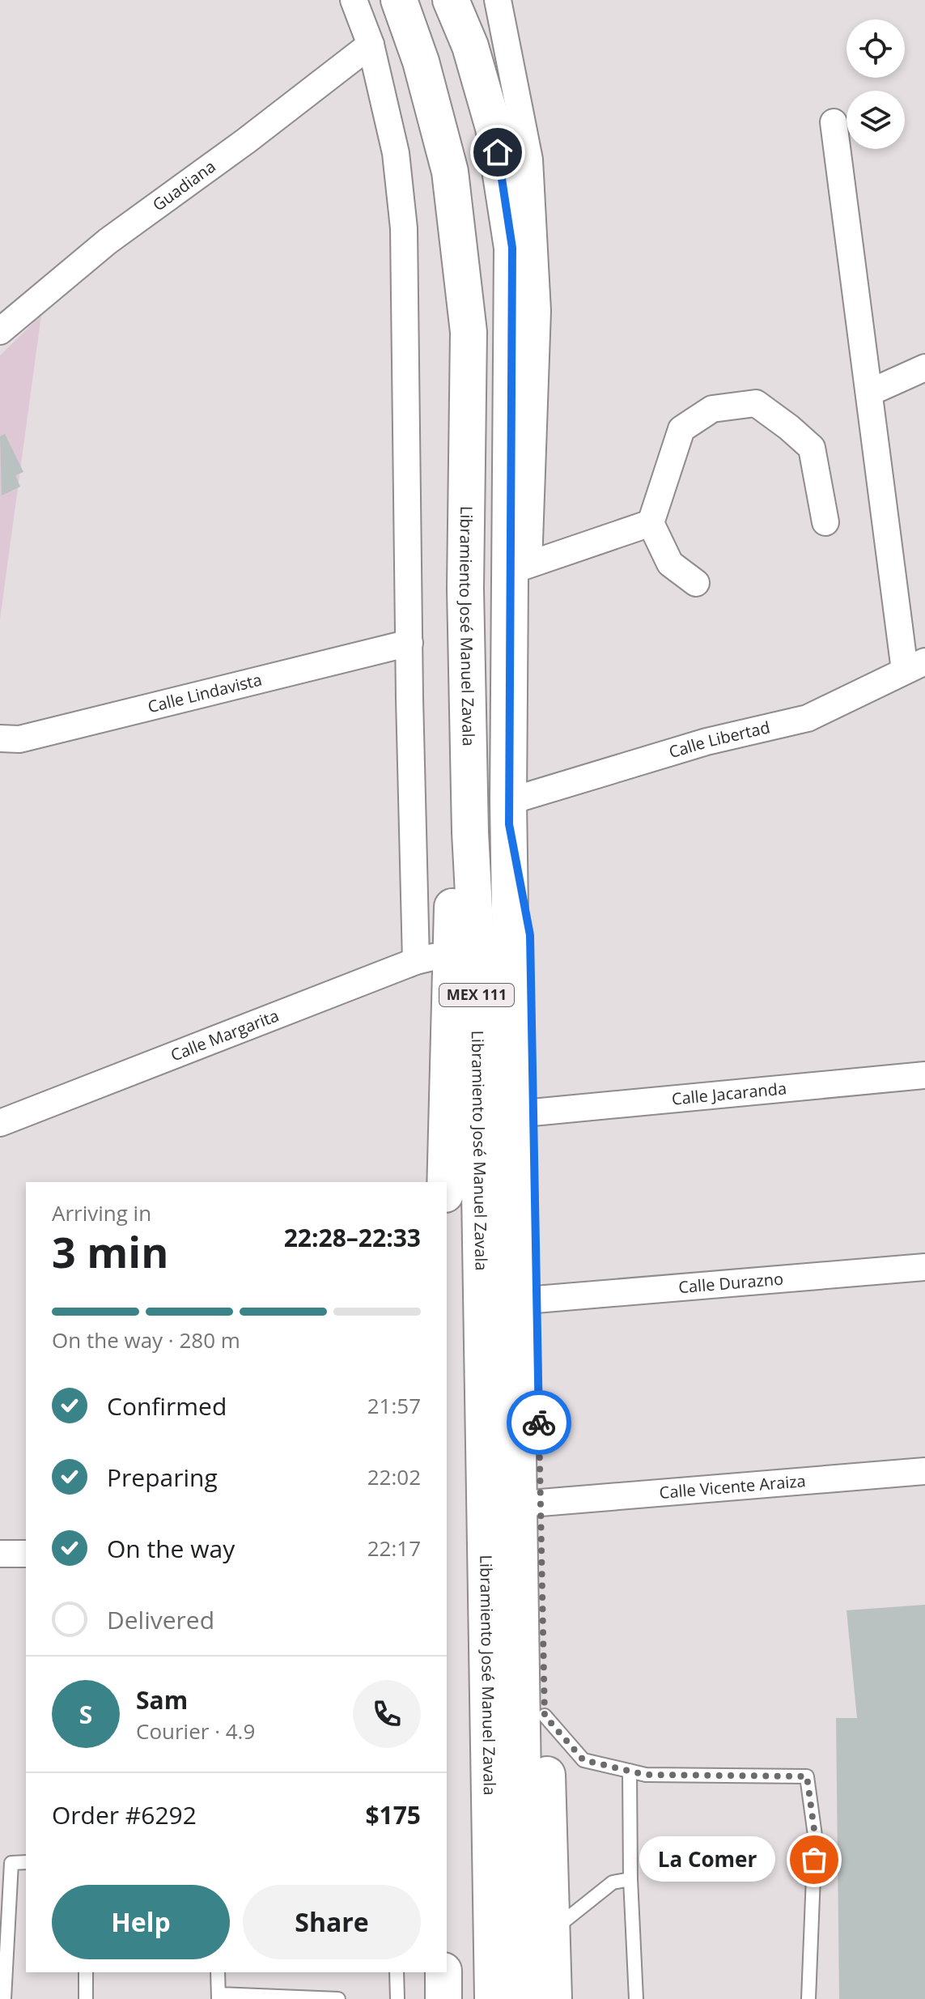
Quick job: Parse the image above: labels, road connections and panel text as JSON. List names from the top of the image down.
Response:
{
  "streets": {
    "main road": ["Libramiento José Manuel Zavala", "MEX 111"],
    "street": [
      "Guadiana",
      "Calle Lindavista",
      "Calle Libertad",
      "Calle Margarita",
      "Calle Jacaranda",
      "Calle Durazno",
      "Calle Vicente Araiza"
    ]
  },
  "crossings": [
    ["Libramiento José Manuel Zavala", "Calle Libertad"]
  ],
  "places": ["La Comer"],
  "page": {
    "heading": ["3 min", "Arriving in", "22:28–22:33"],
    "panel": [
      "Sam",
      "Courier · 4.9",
      "Order #6292",
      "$175"
    ],
    "bar": "On the way · 280 m",
    "list": [
      ["Confirmed", "21:57"],
      ["Preparing", "22:02"],
      ["On the way", "22:17"],
      "Delivered"
    ],
    "round": "S",
    "bubble": "La Comer",
    "buttons": ["Help", "Share"]
  }
}
